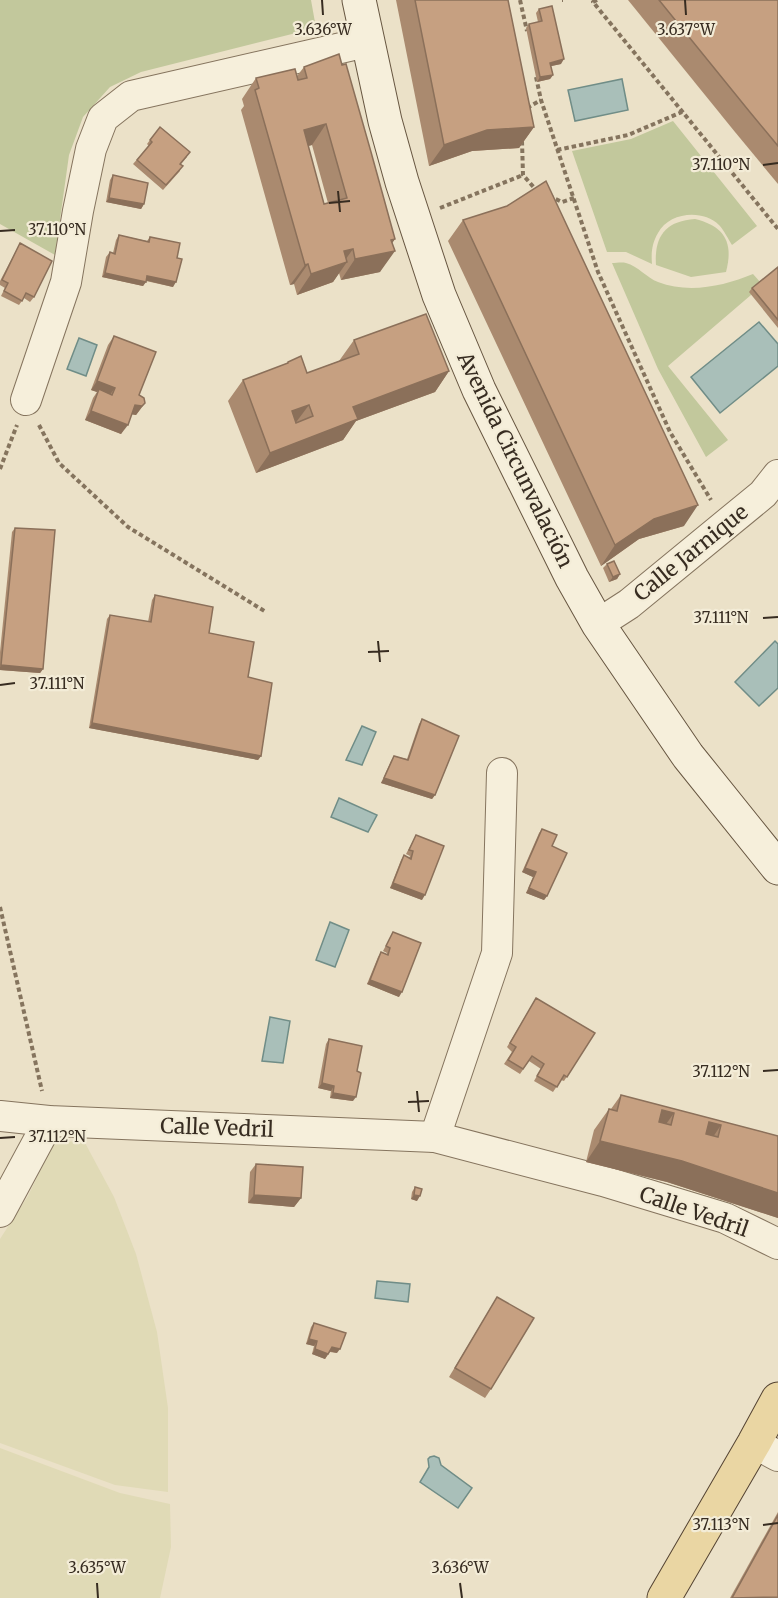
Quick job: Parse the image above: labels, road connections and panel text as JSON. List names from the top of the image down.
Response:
{
  "streets": {
    "street": ["Avenida Circunvalación", "Calle Jarnique", "Calle Vedril"]
  },
  "crossings": [
    ["Avenida Circunvalación", "Calle Jarnique"]
  ],
  "coordinates": [
    "3.636°W",
    "3.637°W",
    "37.110°N",
    "37.111°N",
    "37.112°N",
    "37.113°N",
    "3.635°W"
  ]
}
